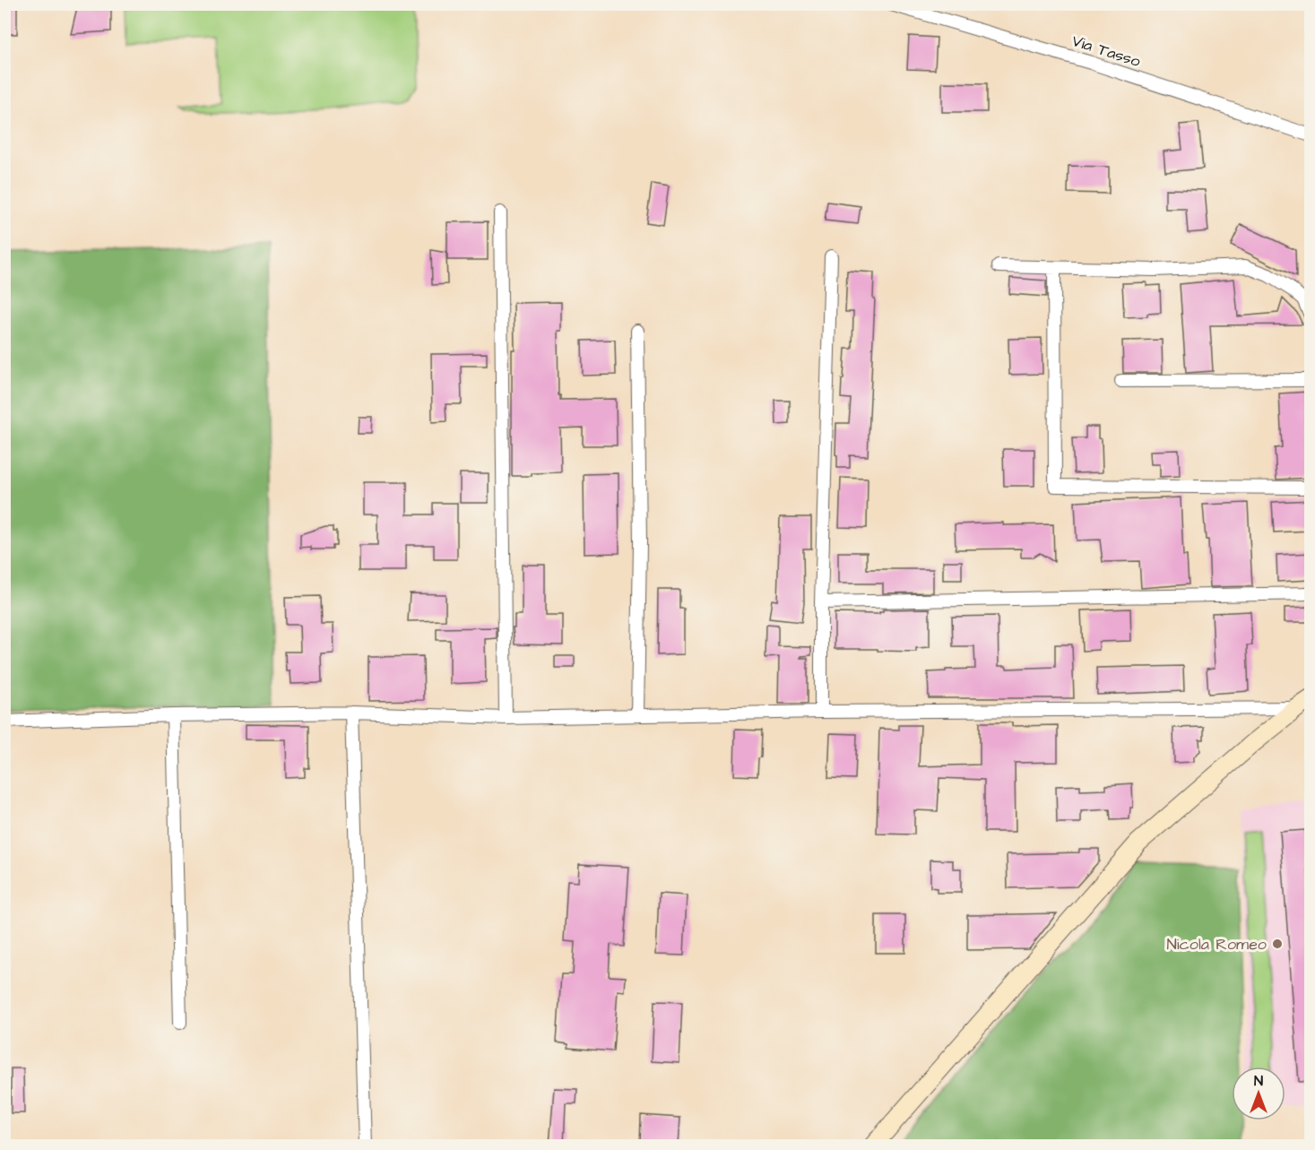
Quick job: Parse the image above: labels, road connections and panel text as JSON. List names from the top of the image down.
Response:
{
  "streets": {
    "street": ["Via Tasso"]
  },
  "places": ["Nicola Romeo"],
  "north": "top"
}
